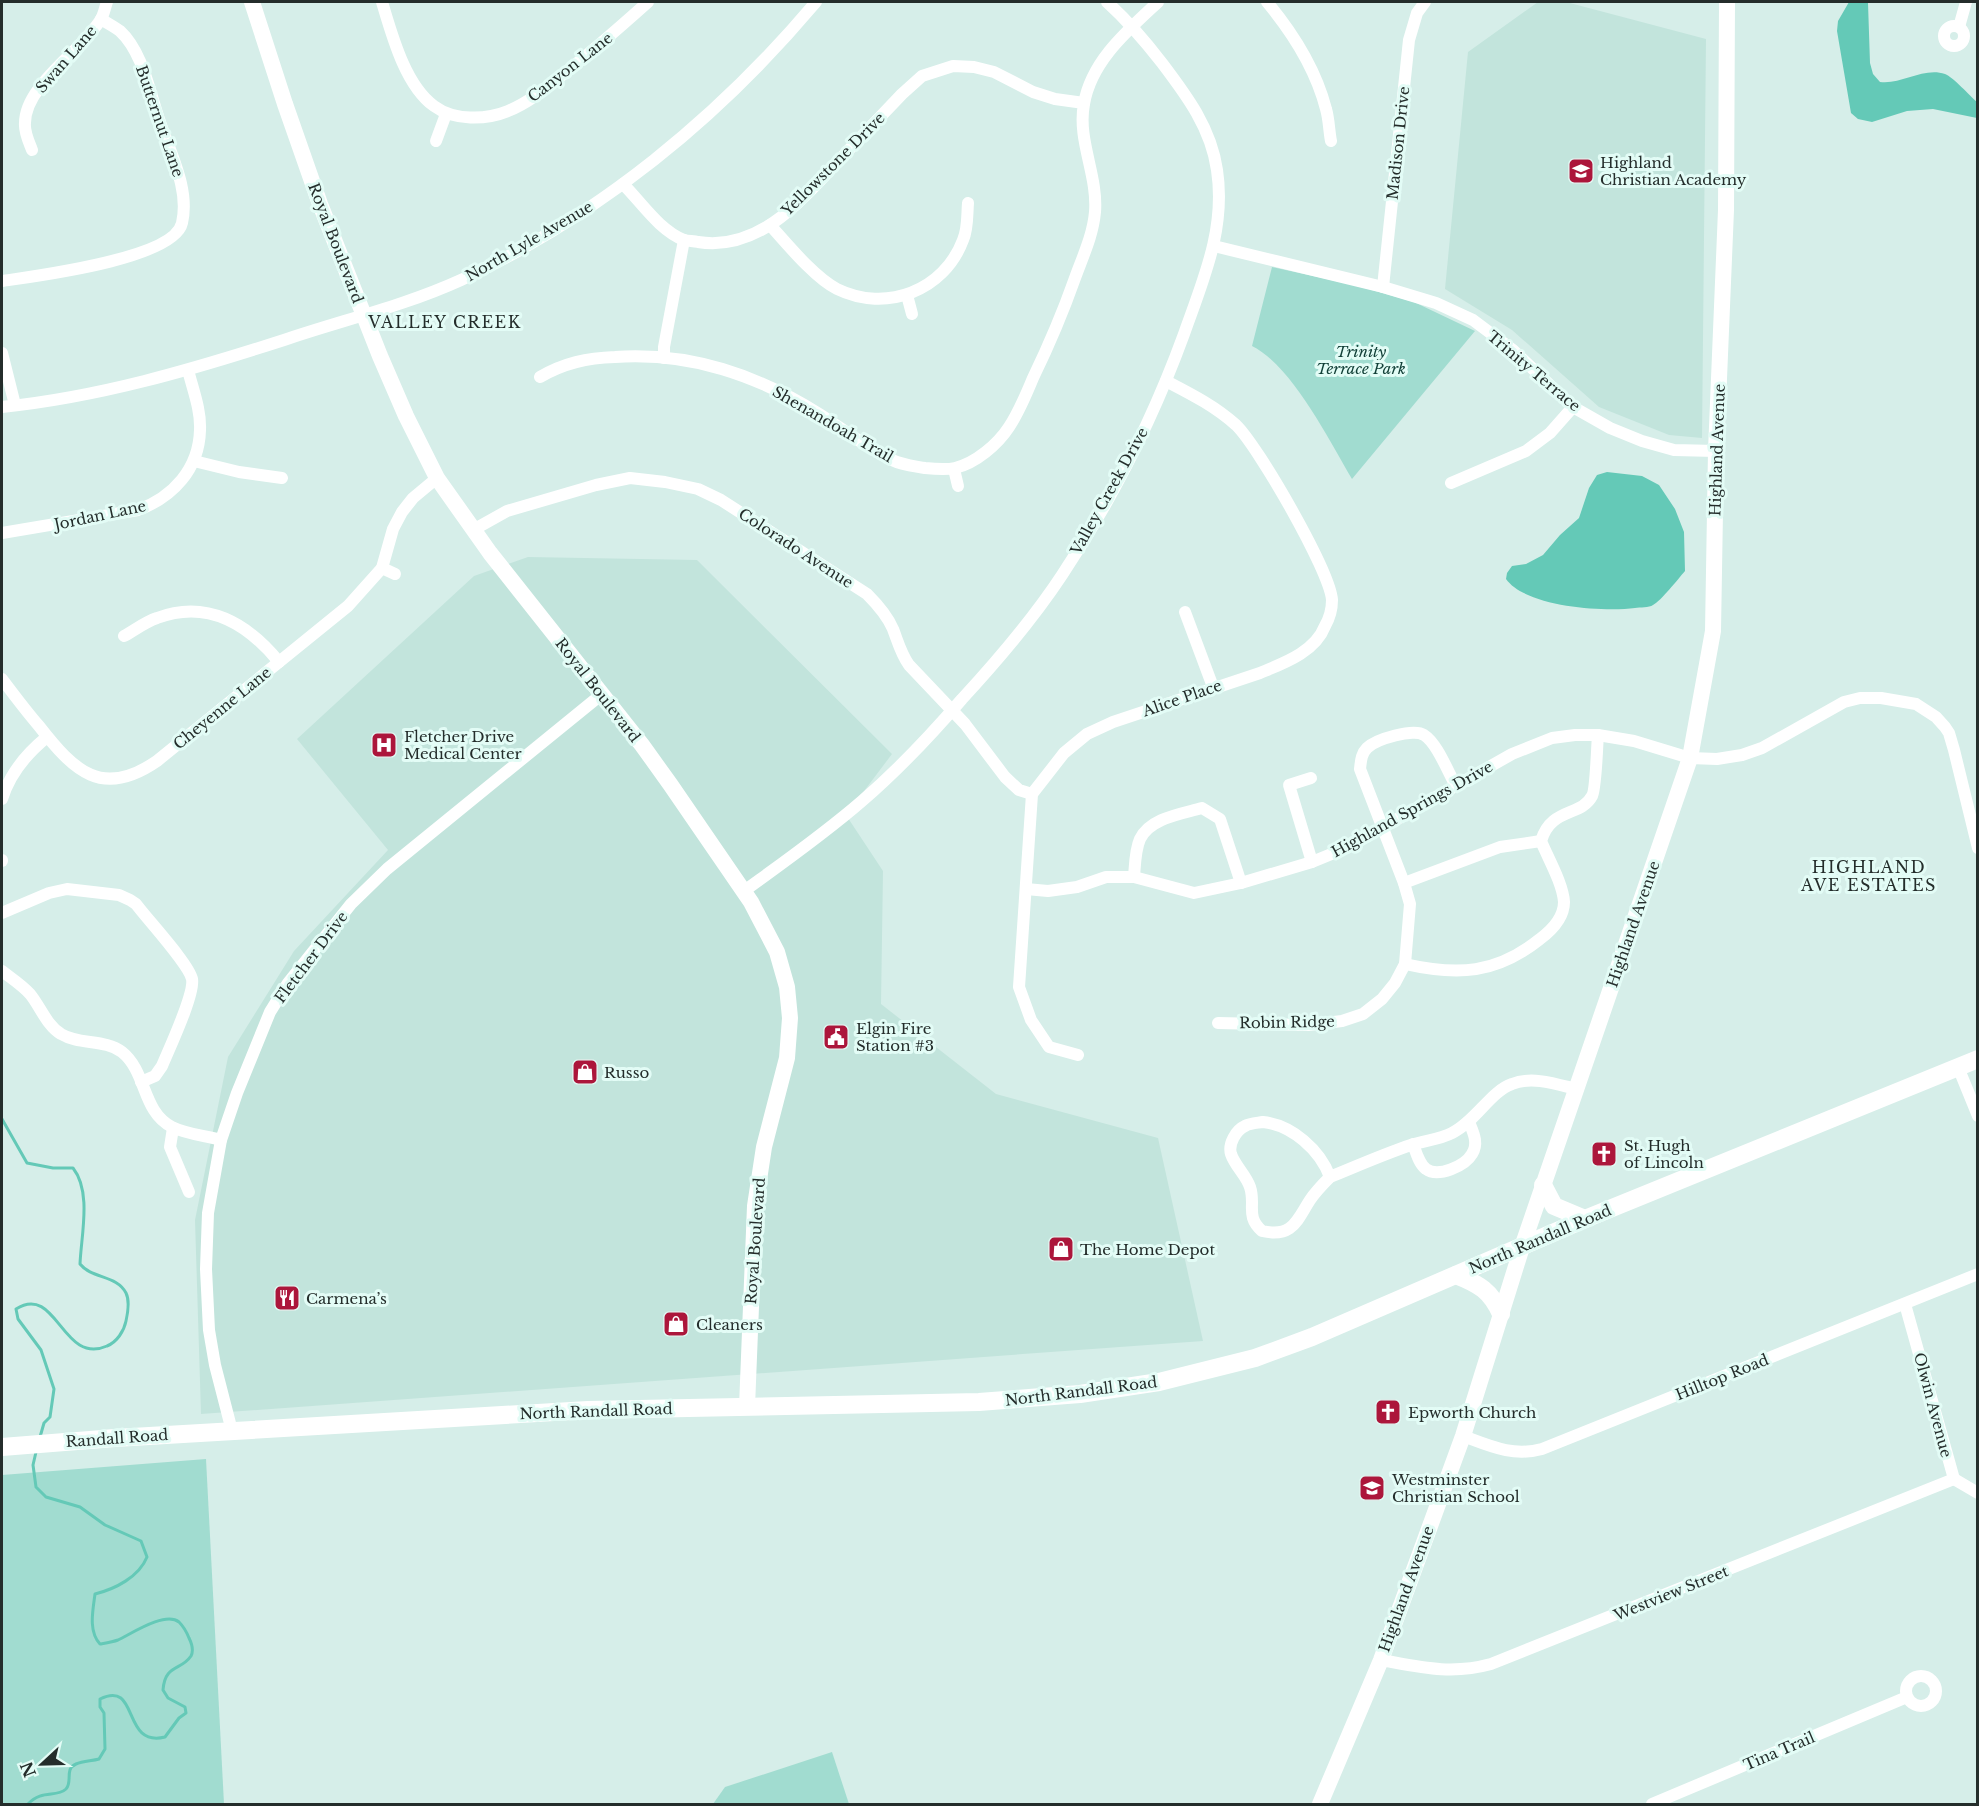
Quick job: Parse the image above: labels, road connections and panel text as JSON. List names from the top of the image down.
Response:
{
  "streets": {
    "main road": [
      "Royal Boulevard",
      "Highland Avenue",
      "North Randall Road",
      "Randall Road"
    ],
    "street": [
      "Swan Lane",
      "Canyon Lane",
      "Butternut Lane",
      "Madison Drive",
      "Yellowstone Drive",
      "North Lyle Avenue",
      "Trinity Terrace",
      "Shenandoah Trail",
      "Valley Creek Drive",
      "Jordan Lane",
      "Colorado Avenue",
      "Alice Place",
      "Cheyenne Lane",
      "Highland Springs Drive",
      "Fletcher Drive",
      "Robin Ridge",
      "Hilltop Road",
      "Olwin Avenue",
      "Westview Street",
      "Tina Trail"
    ]
  },
  "crossings": [
    ["Swan Lane", "Butternut Lane"],
    ["Madison Drive", "Trinity Terrace"],
    ["Yellowstone Drive", "North Lyle Avenue"],
    ["North Lyle Avenue", "Royal Boulevard"],
    ["North Lyle Avenue", "Jordan Lane"],
    ["Royal Boulevard", "Valley Creek Drive"],
    ["Royal Boulevard", "Colorado Avenue"],
    ["Royal Boulevard", "Cheyenne Lane"],
    ["Royal Boulevard", "Fletcher Drive"],
    ["Royal Boulevard", "North Randall Road"],
    ["Trinity Terrace", "Highland Avenue"],
    ["Trinity Terrace", "Valley Creek Drive"],
    ["Highland Avenue", "Highland Springs Drive"],
    ["Highland Avenue", "North Randall Road"],
    ["Highland Avenue", "Hilltop Road"],
    ["Highland Avenue", "Westview Street"],
    ["Valley Creek Drive", "Colorado Avenue"],
    ["Valley Creek Drive", "Alice Place"],
    ["Colorado Avenue", "Alice Place"],
    ["Highland Springs Drive", "Robin Ridge"],
    ["Fletcher Drive", "North Randall Road"],
    ["Fletcher Drive", "Randall Road"],
    ["North Randall Road", "Randall Road"],
    ["Hilltop Road", "Olwin Avenue"],
    ["Olwin Avenue", "Westview Street"]
  ],
  "districts": ["VALLEY CREEK", "HIGHLAND AVE ESTATES"],
  "parks": ["Trinity Terrace Park"],
  "places": {
    "school or university": ["Highland Christian Academy", "Westminster Christian School"],
    "hospital": ["Fletcher Drive Medical Center"],
    "public building": ["Elgin Fire Station #3"],
    "shop": ["Russo", "The Home Depot", "Cleaners"],
    "church": ["St. Hugh of Lincoln", "Epworth Church"],
    "restaurant": ["Carmena’s"]
  },
  "north": "left"
}
